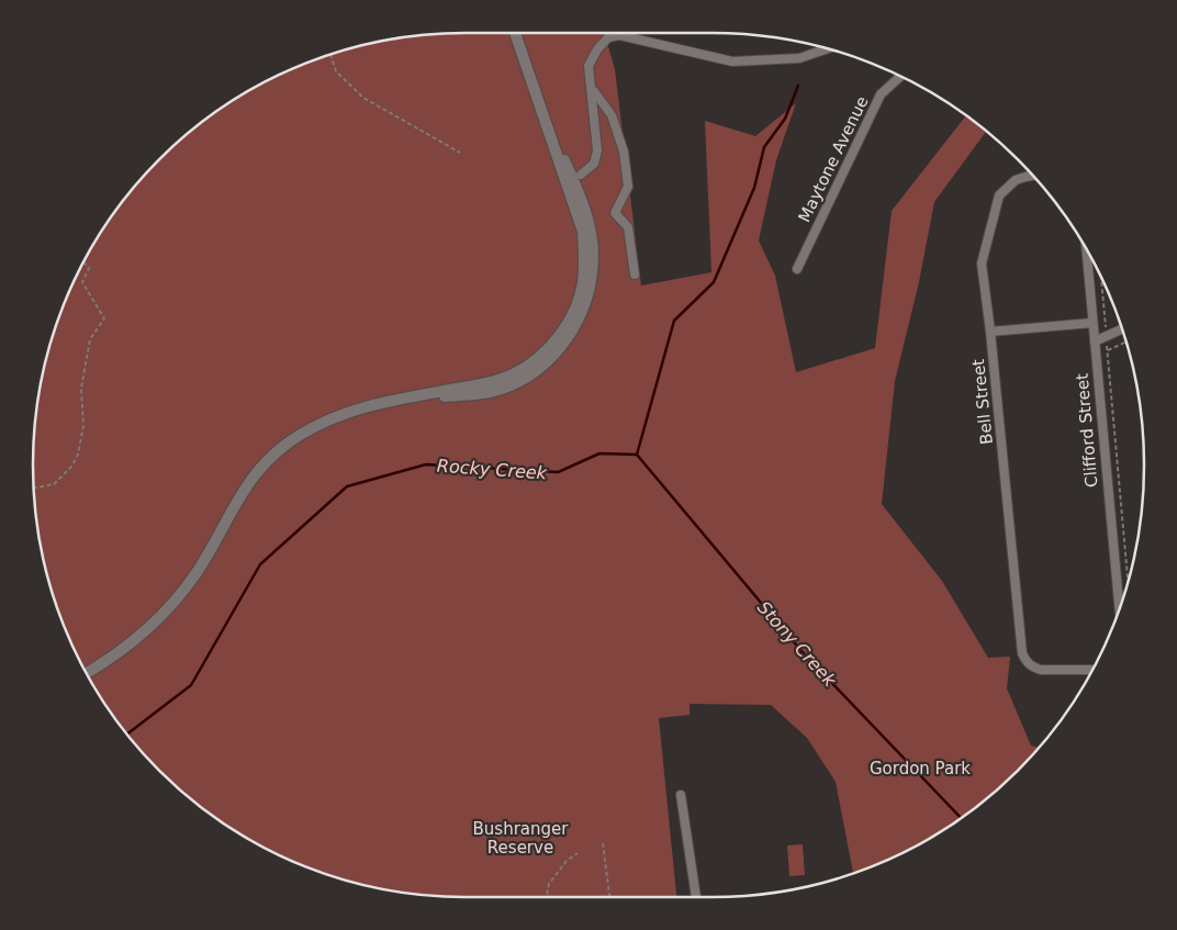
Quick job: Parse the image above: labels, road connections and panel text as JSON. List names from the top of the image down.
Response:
{
  "streets": {
    "street": ["Maytone Avenue", "Bell Street", "Clifford Street"]
  },
  "water": ["Rocky Creek", "Stony Creek"],
  "parks": ["Gordon Park", "Bushranger Reserve"]
}
